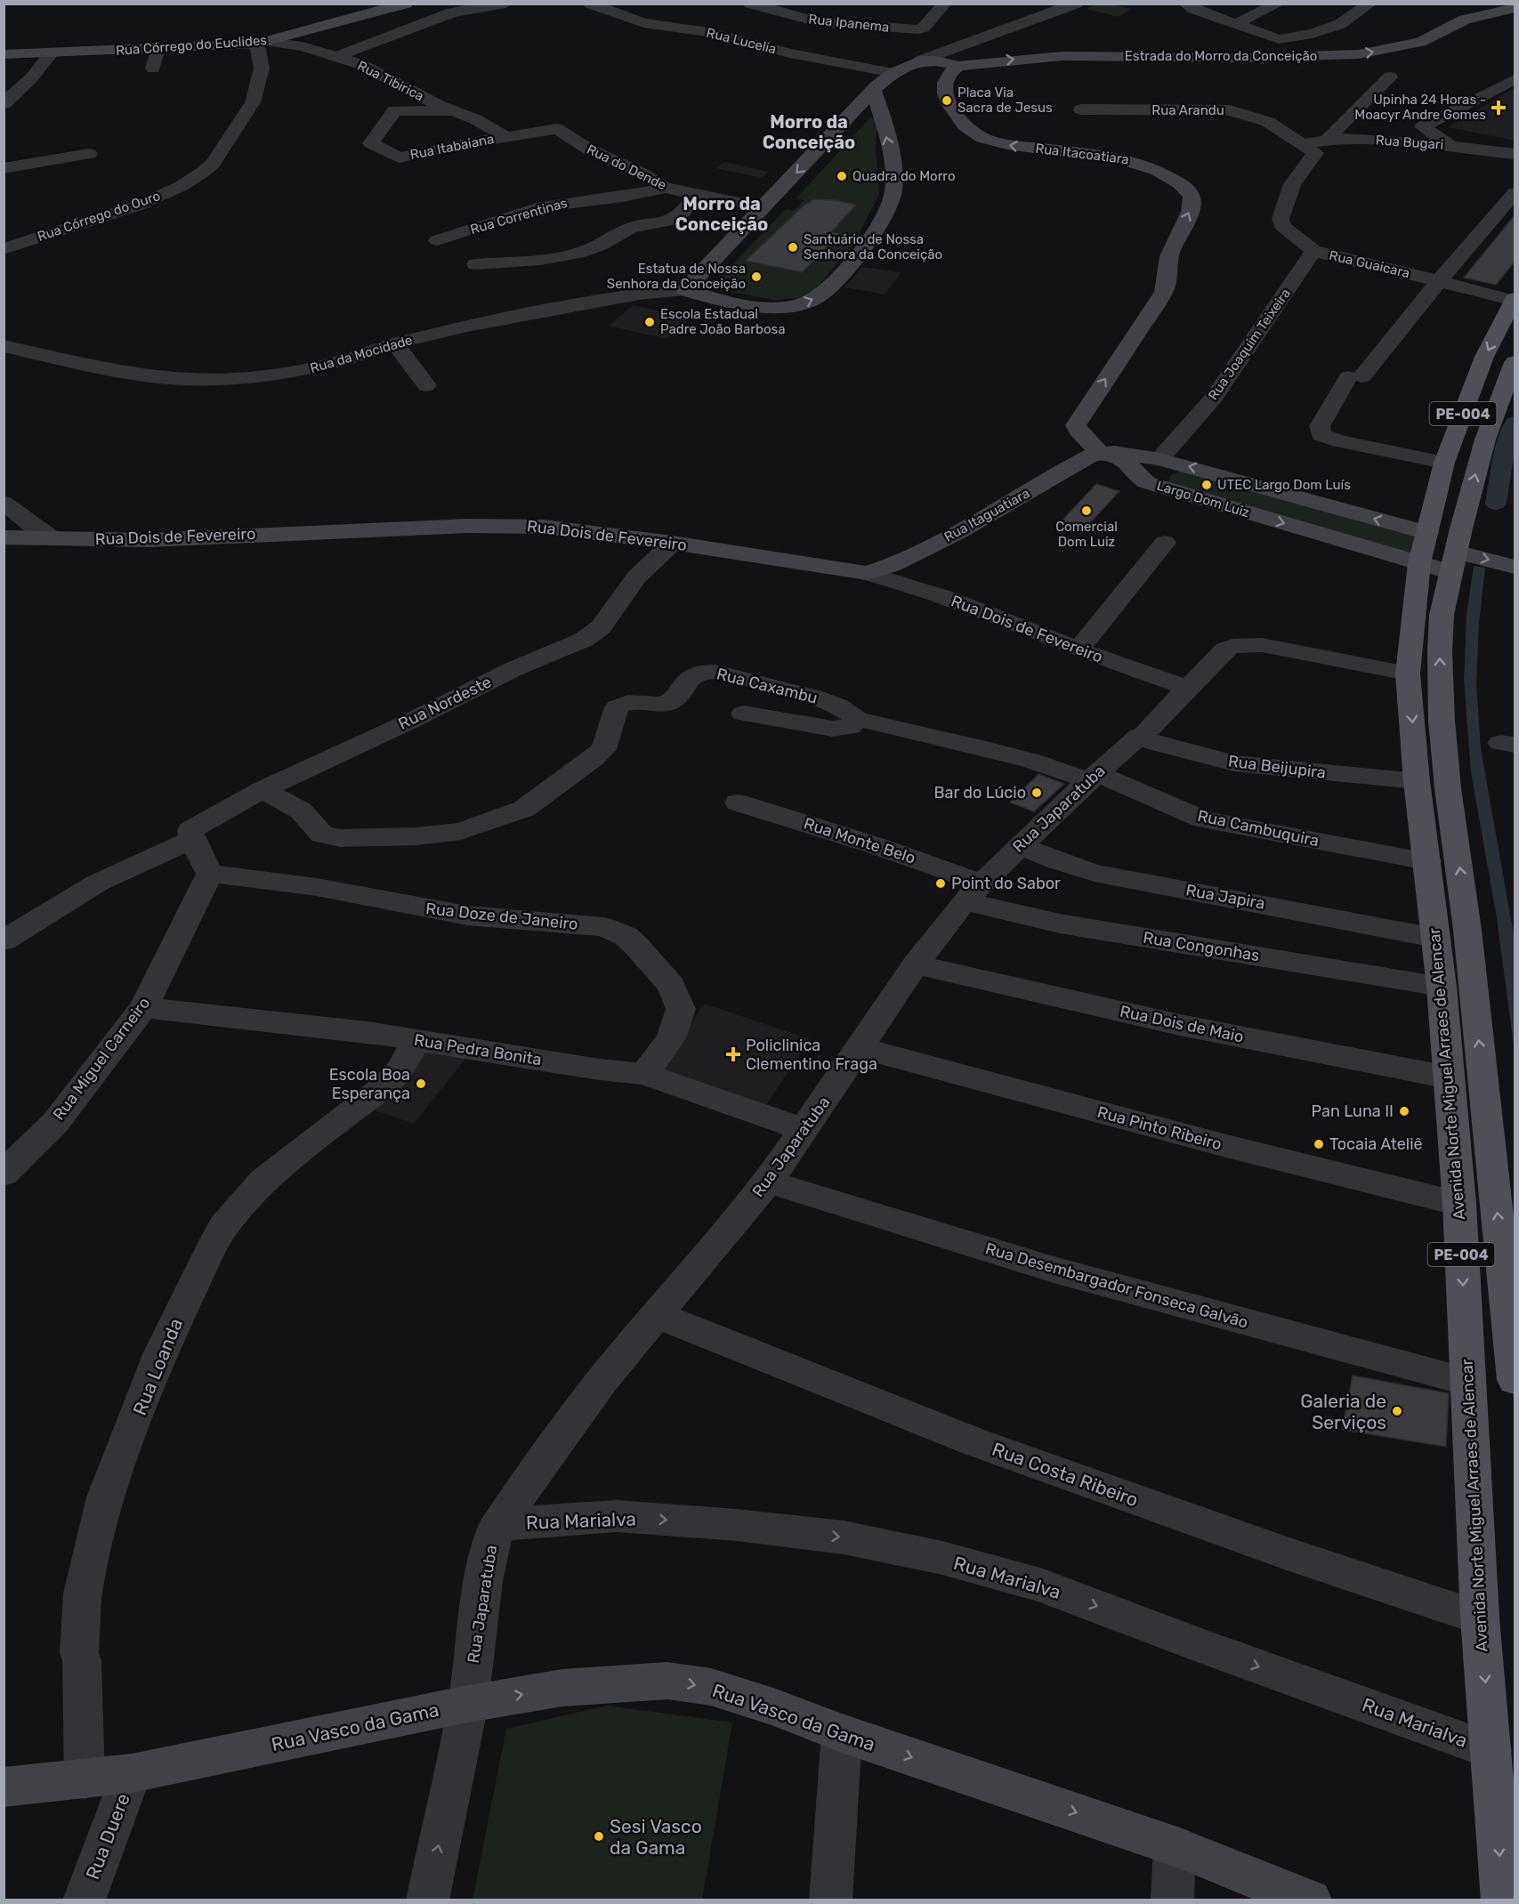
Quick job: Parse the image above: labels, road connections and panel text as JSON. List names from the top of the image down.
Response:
{
  "streets": {
    "main road": ["PE-004", "Avenida Norte Miguel Arraes de Alencar"],
    "street": [
      "Rua Ipanema",
      "Rua Lucelia",
      "Rua Córrego do Euclides",
      "Estrada do Morro da Conceição",
      "Rua Tibirica",
      "Rua Arandu",
      "Rua Bugari",
      "Rua Itabaiana",
      "Rua Itacoatiara",
      "Rua do Dende",
      "Rua Córrego do Ouro",
      "Rua Correntinas",
      "Rua Guaicara",
      "Rua Joaquim Teixeira",
      "Rua da Mocidade",
      "Largo Dom Luiz",
      "Rua Itaguatiara",
      "Rua Dois de Fevereiro",
      "Rua Caxambu",
      "Rua Nordeste",
      "Rua Beijupira",
      "Rua Japaratuba",
      "Rua Cambuquira",
      "Rua Monte Belo",
      "Rua Japira",
      "Rua Doze de Janeiro",
      "Rua Congonhas",
      "Rua Dois de Maio",
      "Rua Pedra Bonita",
      "Rua Miguel Carneiro",
      "Rua Pinto Ribeiro",
      "Rua Desembargador Fonseca Galvão",
      "Rua Loanda",
      "Rua Costa Ribeiro",
      "Rua Marialva",
      "Rua Vasco da Gama",
      "Rua Duere"
    ]
  },
  "crossings": [
    ["Rua Córrego do Euclides", "Rua Tibirica"],
    ["Rua Córrego do Euclides", "Rua Córrego do Ouro"],
    ["Estrada do Morro da Conceição", "Rua Itacoatiara"],
    ["Rua Tibirica", "Rua Itabaiana"],
    ["Rua Tibirica", "Rua Córrego do Ouro"],
    ["Rua Arandu", "Rua Bugari"],
    ["Rua Arandu", "Rua Guaicara"],
    ["Rua Bugari", "Rua Guaicara"],
    ["Rua Itabaiana", "Rua do Dende"],
    ["Rua Itacoatiara", "Largo Dom Luiz"],
    ["Rua Itacoatiara", "Rua Itaguatiara"],
    ["Rua do Dende", "Rua Correntinas"],
    ["Rua Guaicara", "Rua Joaquim Teixeira"],
    ["Rua Guaicara", "Avenida Norte Miguel Arraes de Alencar"],
    ["Rua Joaquim Teixeira", "Largo Dom Luiz"],
    ["Largo Dom Luiz", "Rua Itaguatiara"],
    ["Largo Dom Luiz", "Avenida Norte Miguel Arraes de Alencar"],
    ["Rua Itaguatiara", "Rua Dois de Fevereiro"],
    ["Rua Dois de Fevereiro", "Rua Nordeste"],
    ["Rua Dois de Fevereiro", "Rua Japaratuba"],
    ["Rua Caxambu", "Rua Nordeste"],
    ["Rua Caxambu", "Rua Japaratuba"],
    ["Rua Caxambu", "Rua Cambuquira"],
    ["Rua Beijupira", "Rua Japaratuba"],
    ["Rua Beijupira", "Avenida Norte Miguel Arraes de Alencar"],
    ["Rua Japaratuba", "Rua Cambuquira"],
    ["Rua Japaratuba", "Rua Monte Belo"],
    ["Rua Japaratuba", "Rua Japira"],
    ["Rua Japaratuba", "Rua Congonhas"],
    ["Rua Japaratuba", "Rua Dois de Maio"],
    ["Rua Japaratuba", "Rua Pedra Bonita"],
    ["Rua Japaratuba", "Avenida Norte Miguel Arraes de Alencar"],
    ["Rua Japaratuba", "Rua Pinto Ribeiro"],
    ["Rua Japaratuba", "Rua Desembargador Fonseca Galvão"],
    ["Rua Japaratuba", "Rua Costa Ribeiro"],
    ["Rua Japaratuba", "Rua Marialva"],
    ["Rua Japaratuba", "Rua Vasco da Gama"],
    ["Rua Cambuquira", "Avenida Norte Miguel Arraes de Alencar"],
    ["Rua Monte Belo", "Rua Congonhas"],
    ["Rua Japira", "Avenida Norte Miguel Arraes de Alencar"],
    ["Rua Doze de Janeiro", "Rua Pedra Bonita"],
    ["Rua Doze de Janeiro", "Rua Miguel Carneiro"],
    ["Rua Congonhas", "Avenida Norte Miguel Arraes de Alencar"],
    ["Rua Dois de Maio", "Avenida Norte Miguel Arraes de Alencar"],
    ["Rua Pedra Bonita", "Rua Miguel Carneiro"],
    ["Rua Pedra Bonita", "Rua Loanda"],
    ["Avenida Norte Miguel Arraes de Alencar", "Rua Pinto Ribeiro"],
    ["Avenida Norte Miguel Arraes de Alencar", "Rua Desembargador Fonseca Galvão"],
    ["Avenida Norte Miguel Arraes de Alencar", "Rua Costa Ribeiro"],
    ["Avenida Norte Miguel Arraes de Alencar", "Rua Marialva"],
    ["Rua Loanda", "Rua Vasco da Gama"],
    ["Rua Vasco da Gama", "Rua Duere"]
  ],
  "one_way": ["Rua Marialva", "Rua Vasco da Gama"],
  "districts": ["Morro da Conceição", "Morro da Conceição"],
  "places": {
    "other": [
      "Placa Via Sacra de Jesus",
      "Quadra do Morro",
      "Santuário de Nossa Senhora da Conceição",
      "Estatua de Nossa Senhora da Conceição",
      "Escola Estadual Padre João Barbosa",
      "UTEC Largo Dom Luís",
      "Comercial Dom Luiz",
      "Bar do Lúcio",
      "Point do Sabor",
      "Escola Boa Esperança",
      "Pan Luna II",
      "Tocaia Ateliê",
      "Galeria de Serviços",
      "Sesi Vasco da Gama"
    ],
    "health": ["Upinha 24 Horas - Moacyr Andre Gomes", "Policlinica Clementino Fraga"]
  }
}
